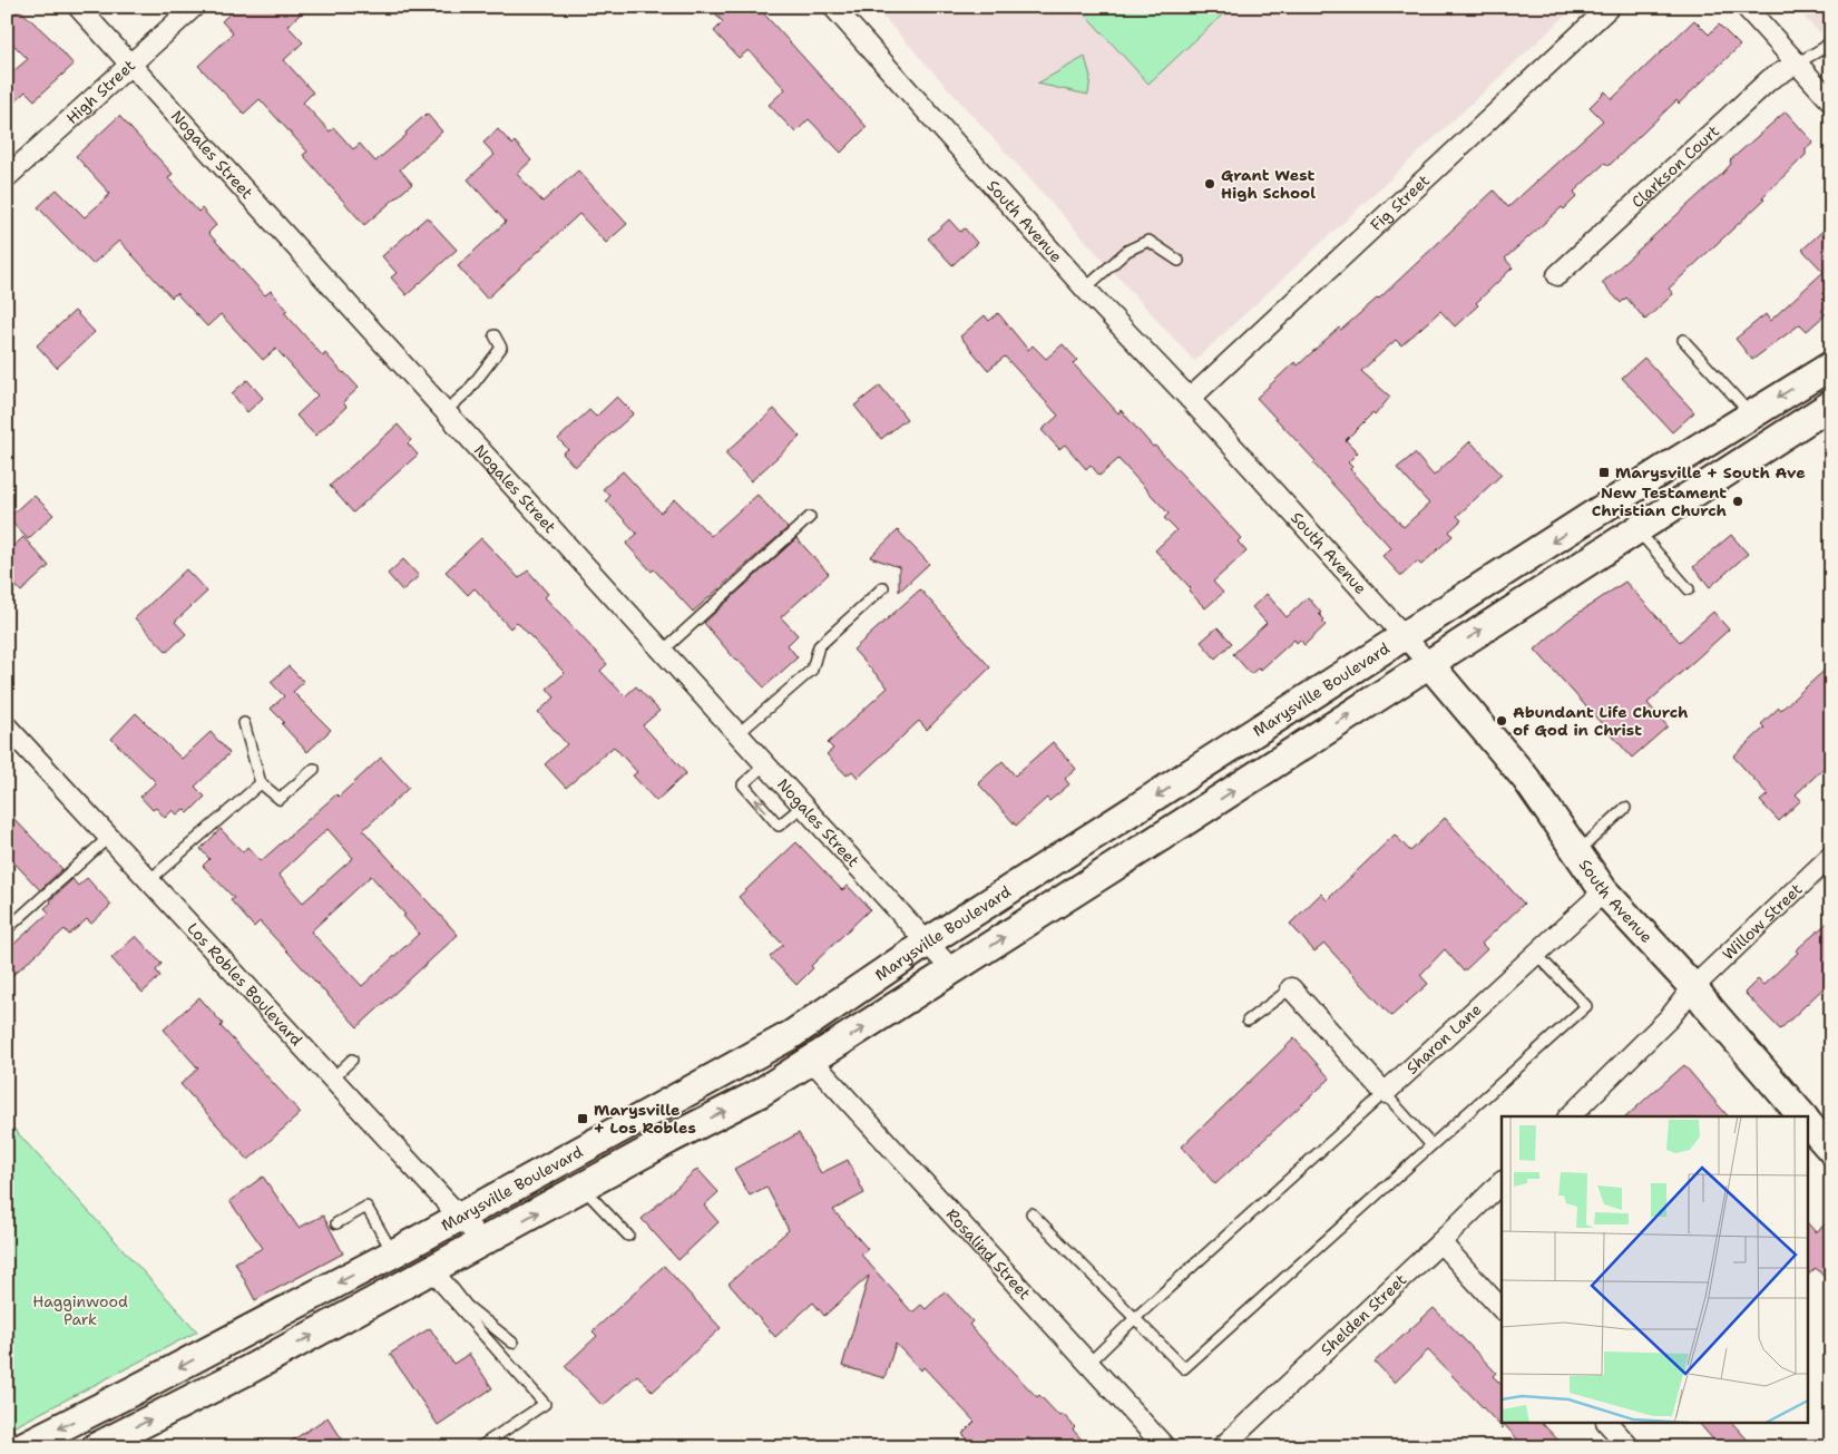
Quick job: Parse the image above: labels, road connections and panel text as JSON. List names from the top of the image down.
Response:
{
  "streets": {
    "main road": ["South Avenue", "Marysville Boulevard"],
    "street": [
      "High Street",
      "Nogales Street",
      "Clarkson Court",
      "Fig Street",
      "Willow Street",
      "Los Robles Boulevard",
      "Sharon Lane",
      "Rosalind Street",
      "Shelden Street"
    ]
  },
  "crossings": [
    ["High Street", "Nogales Street"],
    ["Nogales Street", "Marysville Boulevard"],
    ["Fig Street", "South Avenue"],
    ["South Avenue", "Marysville Boulevard"],
    ["South Avenue", "Willow Street"],
    ["South Avenue", "Sharon Lane"],
    ["Marysville Boulevard", "Los Robles Boulevard"]
  ],
  "parks": ["Hagginwood Park"],
  "places": {
    "other": ["Grant West High School", "New Testament Christian Church", "Abundant Life Church of God in Christ"],
    "transit": ["Marysville + South Ave", "Marysville + Los Robles"]
  }
}
